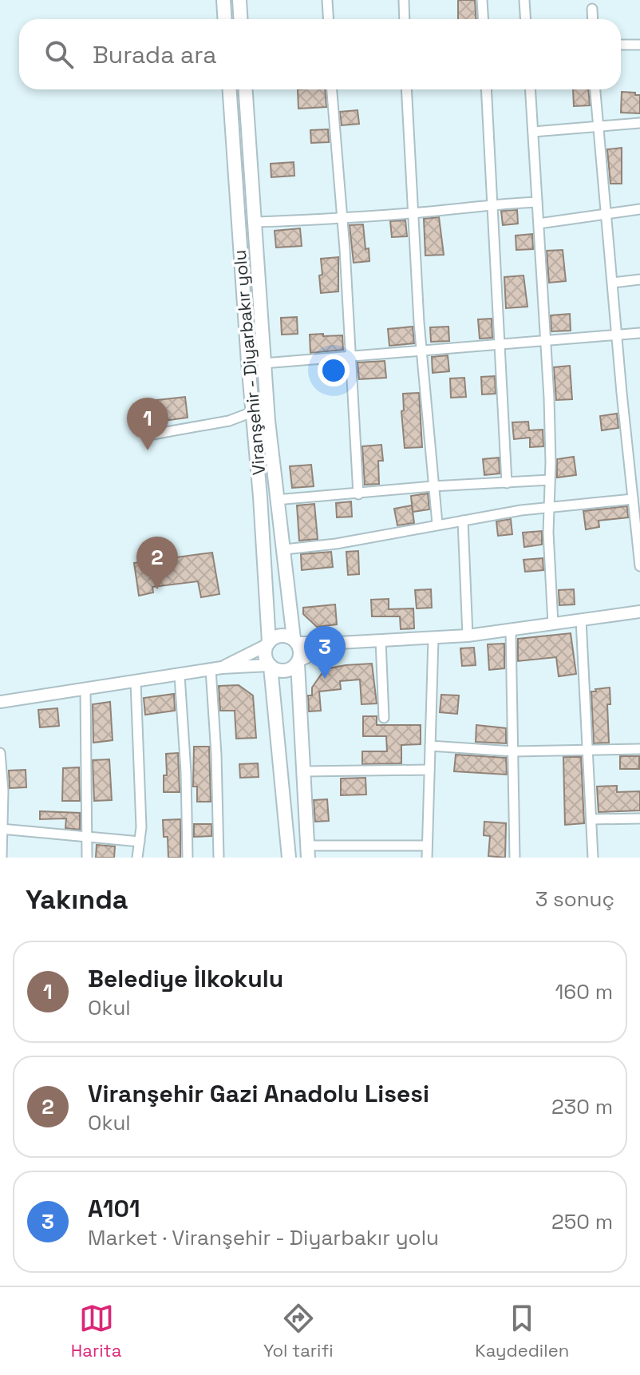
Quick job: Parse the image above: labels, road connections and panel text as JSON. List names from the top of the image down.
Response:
{
  "streets": {
    "main road": ["Viranşehir - Diyarbakır yolu"]
  },
  "page": {
    "search": "Burada ara",
    "pins": ["1", "2", "3"],
    "heading": ["Yakında", "3 sonuç"],
    "list": [
      {
        "mark": "1",
        "name": "Belediye İlkokulu",
        "note": "Okul",
        "value": "160 m"
      },
      {
        "mark": "2",
        "name": "Viranşehir Gazi Anadolu Lisesi",
        "note": "Okul",
        "value": "230 m"
      },
      {
        "mark": "3",
        "name": "A101",
        "note": "Market · Viranşehir - Diyarbakır yolu",
        "value": "250 m"
      }
    ],
    "nav": ["Harita", "Yol tarifi", "Kaydedilen"]
  }
}
